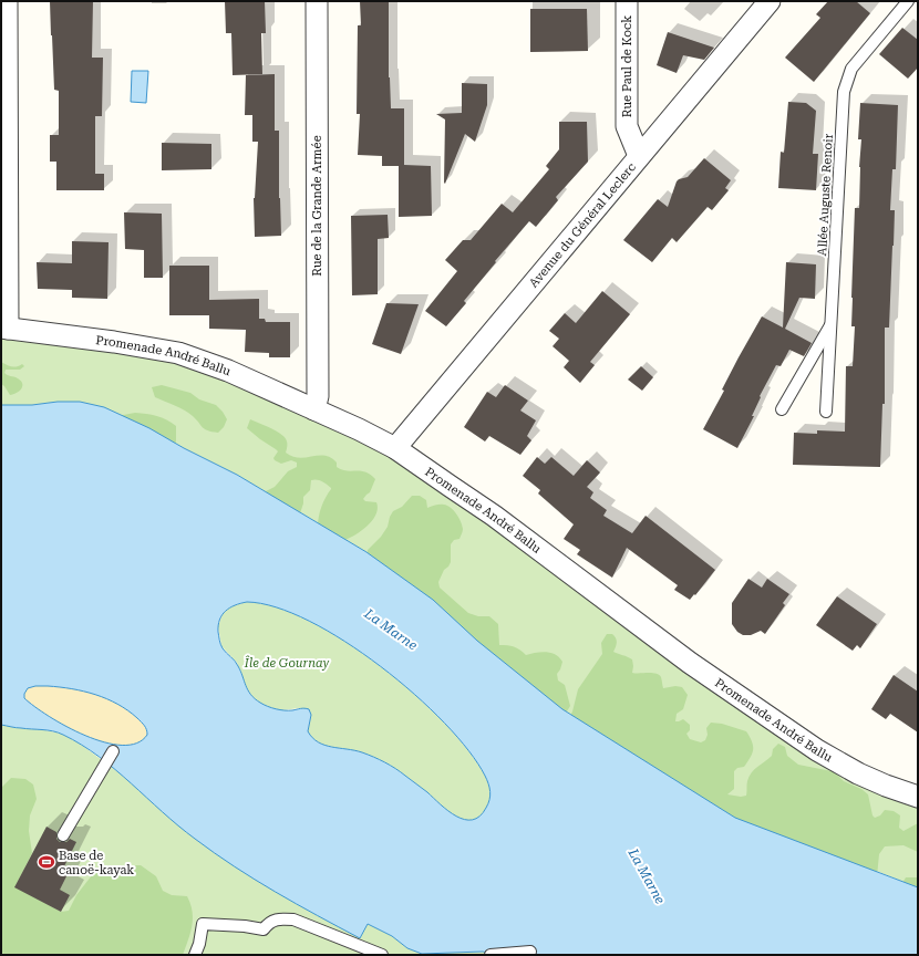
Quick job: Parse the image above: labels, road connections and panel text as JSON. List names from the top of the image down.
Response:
{
  "streets": {
    "street": [
      "Rue Paul de Kock",
      "Rue de la Grande Armée",
      "Avenue du Général Leclerc",
      "Promenade André Ballu"
    ],
    "lane": ["Allée Auguste Renoir"]
  },
  "crossings": [
    ["Rue Paul de Kock", "Avenue du Général Leclerc"],
    ["Rue de la Grande Armée", "Promenade André Ballu"],
    ["Avenue du Général Leclerc", "Promenade André Ballu"]
  ],
  "water": ["La Marne"],
  "parks": ["Île de Gournay"],
  "places": {
    "sports": ["Base de canoë-kayak"]
  }
}
